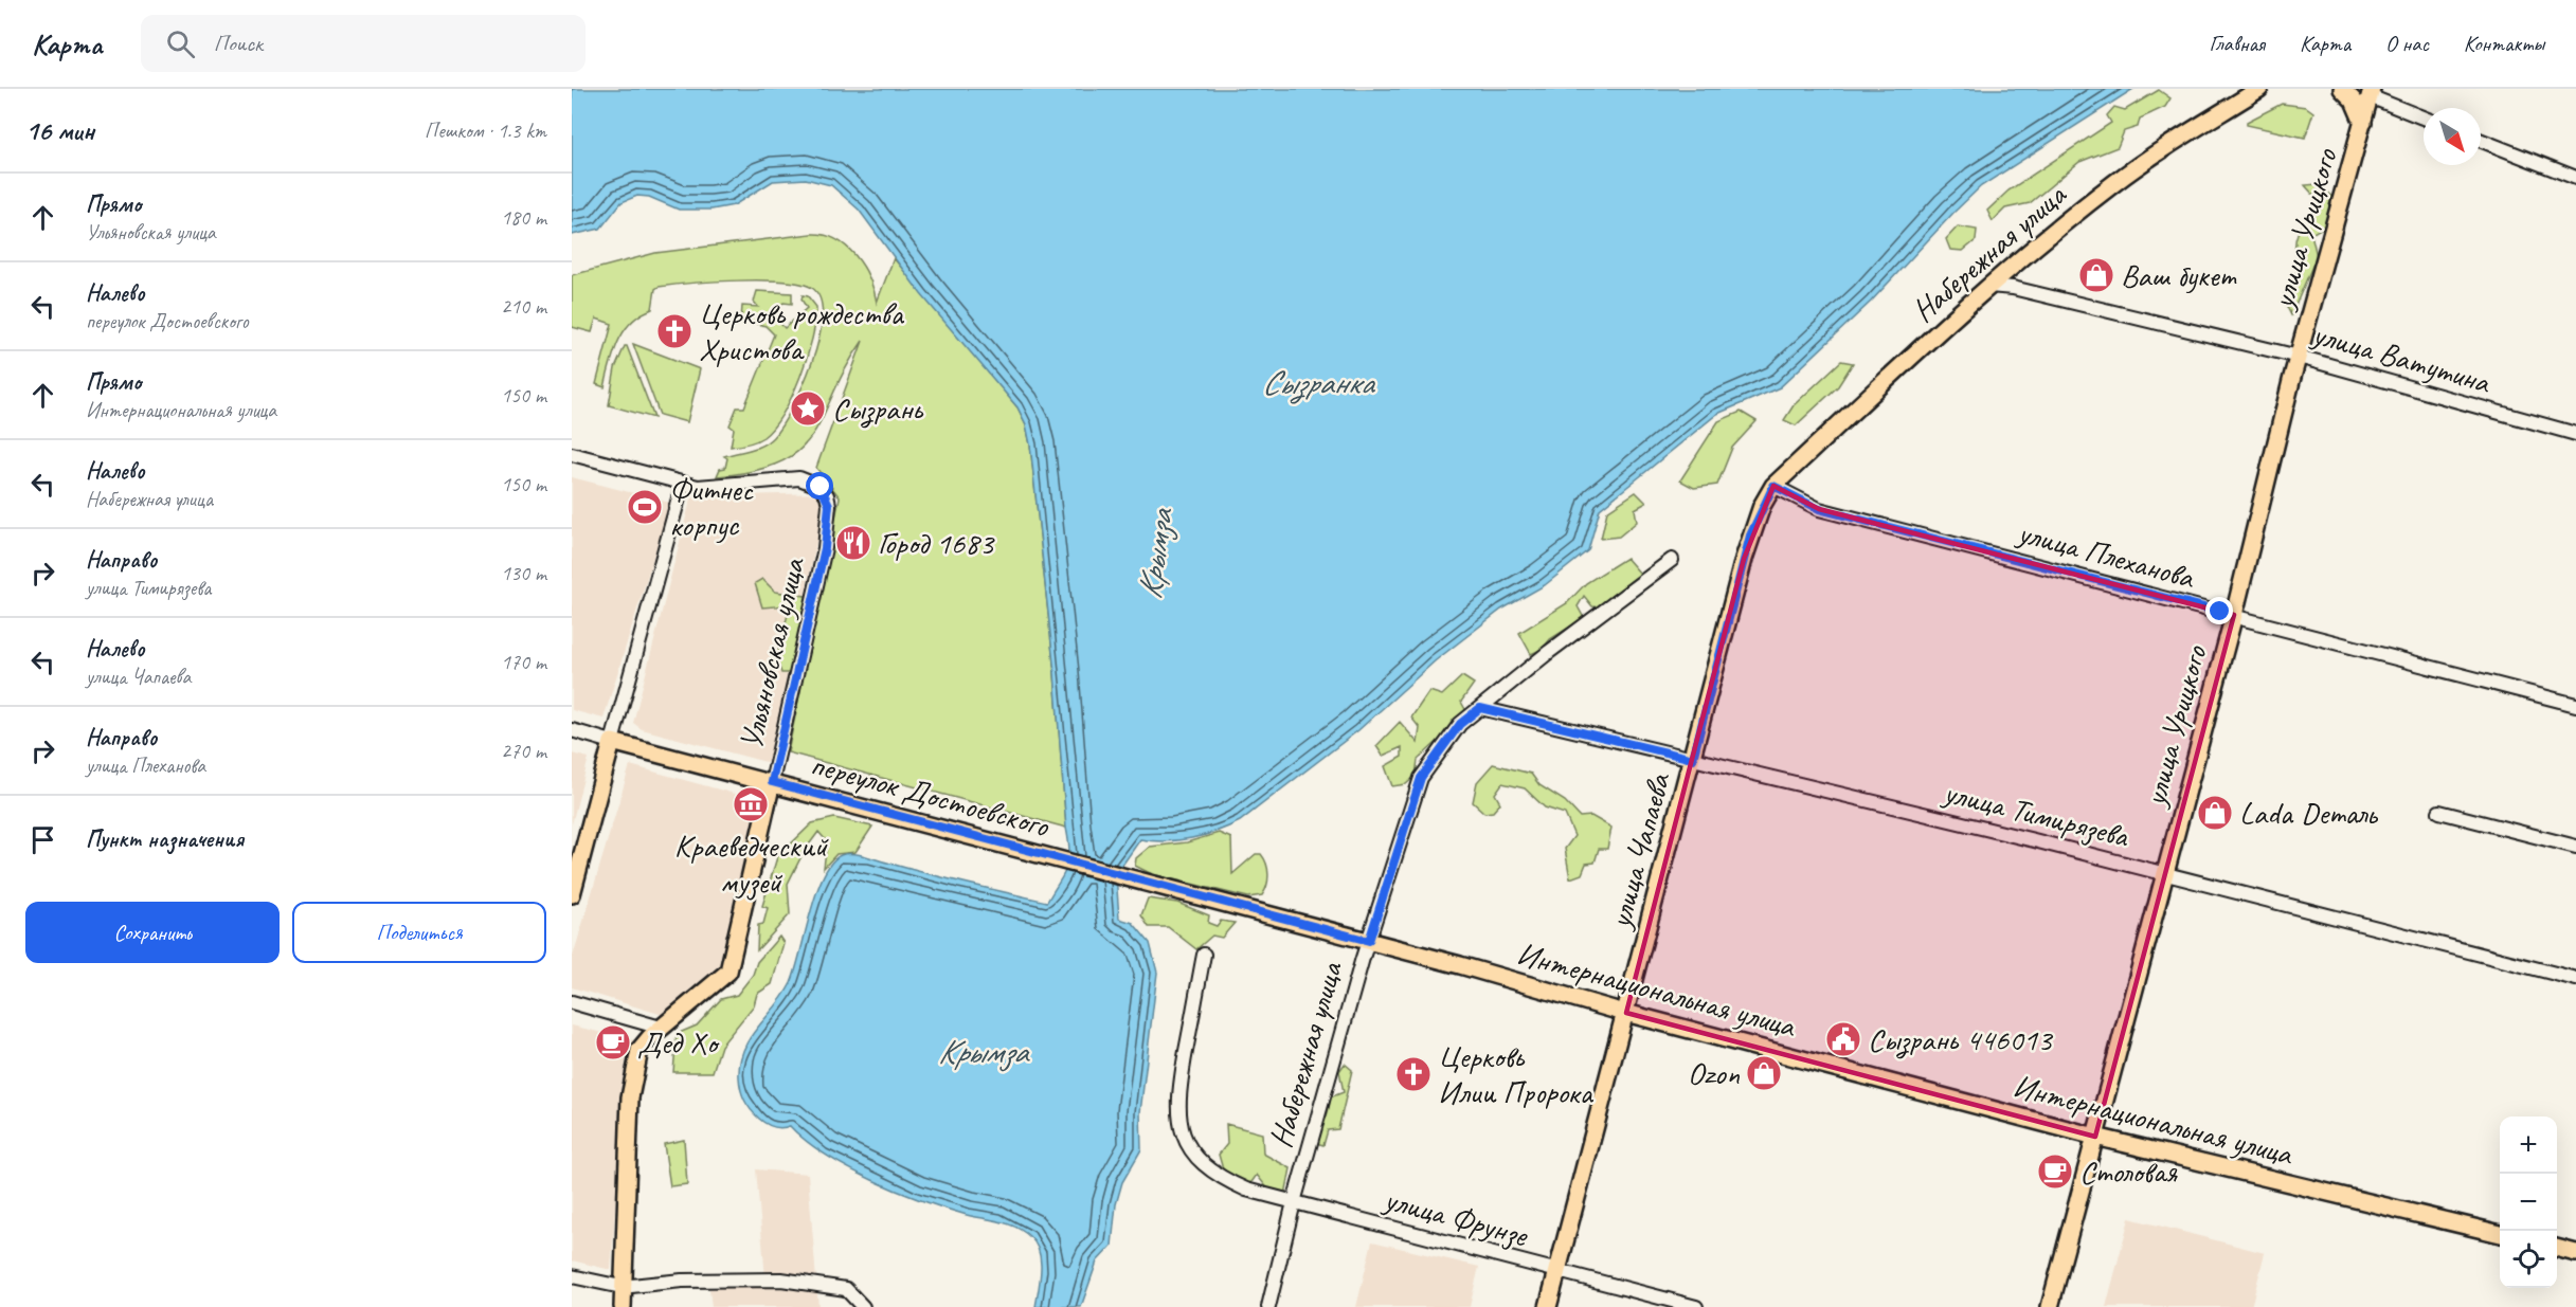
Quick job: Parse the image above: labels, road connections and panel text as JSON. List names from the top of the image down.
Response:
{
  "streets": {
    "main road": [
      "улица Урицкого",
      "Набережная улица",
      "Ульяновская улица",
      "переулок Достоевского",
      "улица Чапаева",
      "Интернациональная улица"
    ],
    "street": [
      "улица Ватутина",
      "улица Плеханова",
      "улица Тимирязева",
      "улица Фрунзе"
    ]
  },
  "crossings": [
    ["улица Урицкого", "улица Ватутина"],
    ["улица Урицкого", "улица Плеханова"],
    ["улица Урицкого", "улица Тимирязева"],
    ["улица Урицкого", "Интернациональная улица"],
    ["Набережная улица", "улица Ватутина"],
    ["Набережная улица", "улица Плеханова"],
    ["Набережная улица", "улица Тимирязева"],
    ["Набережная улица", "улица Чапаева"],
    ["Набережная улица", "Интернациональная улица"],
    ["Набережная улица", "улица Фрунзе"],
    ["улица Плеханова", "улица Чапаева"],
    ["Ульяновская улица", "переулок Достоевского"],
    ["переулок Достоевского", "Интернациональная улица"],
    ["улица Тимирязева", "улица Чапаева"],
    ["улица Чапаева", "Интернациональная улица"],
    ["улица Чапаева", "улица Фрунзе"]
  ],
  "water": ["Сызранка", "Крымза"],
  "places": {
    "shop": ["Ваш букет", "Lada Dеталь", "Ozon"],
    "church": ["Церковь рождества Христова", "Церковь Илии Пророка"],
    "place": ["Сызрань"],
    "sports": ["Фитнес корпус"],
    "restaurant": ["Город 1683"],
    "museum": ["Краеведческий музей"],
    "public building": ["Сызрань 446013"],
    "cafe": ["Дед Хо", "Столовая"]
  },
  "north": "bottom right",
  "page": {
    "header": "Карта",
    "search": "Поиск",
    "nav": [
      "Главная",
      "Карта",
      "О нас",
      "Контакты"
    ],
    "heading": ["16 мин", "Пешком · 1.3 km"],
    "list": [
      ["Прямо", "Ульяновская улица", "180 m"],
      ["Налево", "переулок Достоевского", "210 m"],
      ["Прямо", "Интернациональная улица", "150 m"],
      ["Налево", "Набережная улица", "150 m"],
      ["Направо", "улица Тимирязева", "130 m"],
      ["Налево", "улица Чапаева", "170 m"],
      ["Направо", "улица Плеханова", "270 m"],
      "Пункт назначения"
    ],
    "buttons": ["Сохранить", "Поделиться"],
    "map_buttons": ["+", "−"]
  }
}
